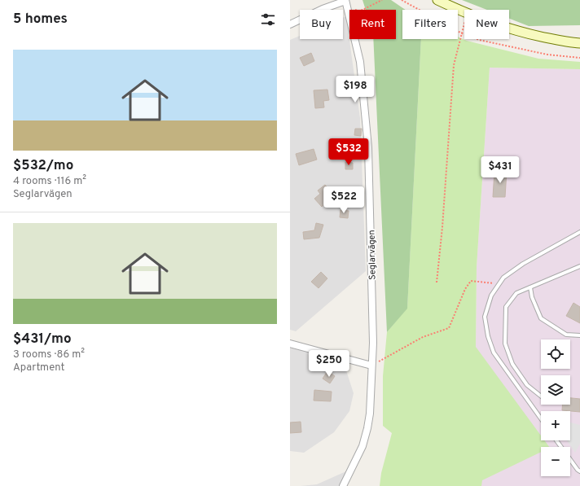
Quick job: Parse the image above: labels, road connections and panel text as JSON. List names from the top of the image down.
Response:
{
  "streets": {
    "street": ["Seglarvägen"]
  },
  "page": {
    "heading": "5 homes",
    "chip": [
      "Buy",
      "Rent",
      "Filters",
      "New"
    ],
    "list": [
      {
        "name": "$532/mo",
        "note": "4 rooms · 116 m² · Seglarvägen"
      },
      {
        "name": "$431/mo",
        "note": "3 rooms · 86 m² · Apartment"
      }
    ],
    "price": [
      "$198",
      "$532",
      "$431",
      "$522",
      "$250"
    ],
    "map_buttons": ["+", "−"]
  }
}
